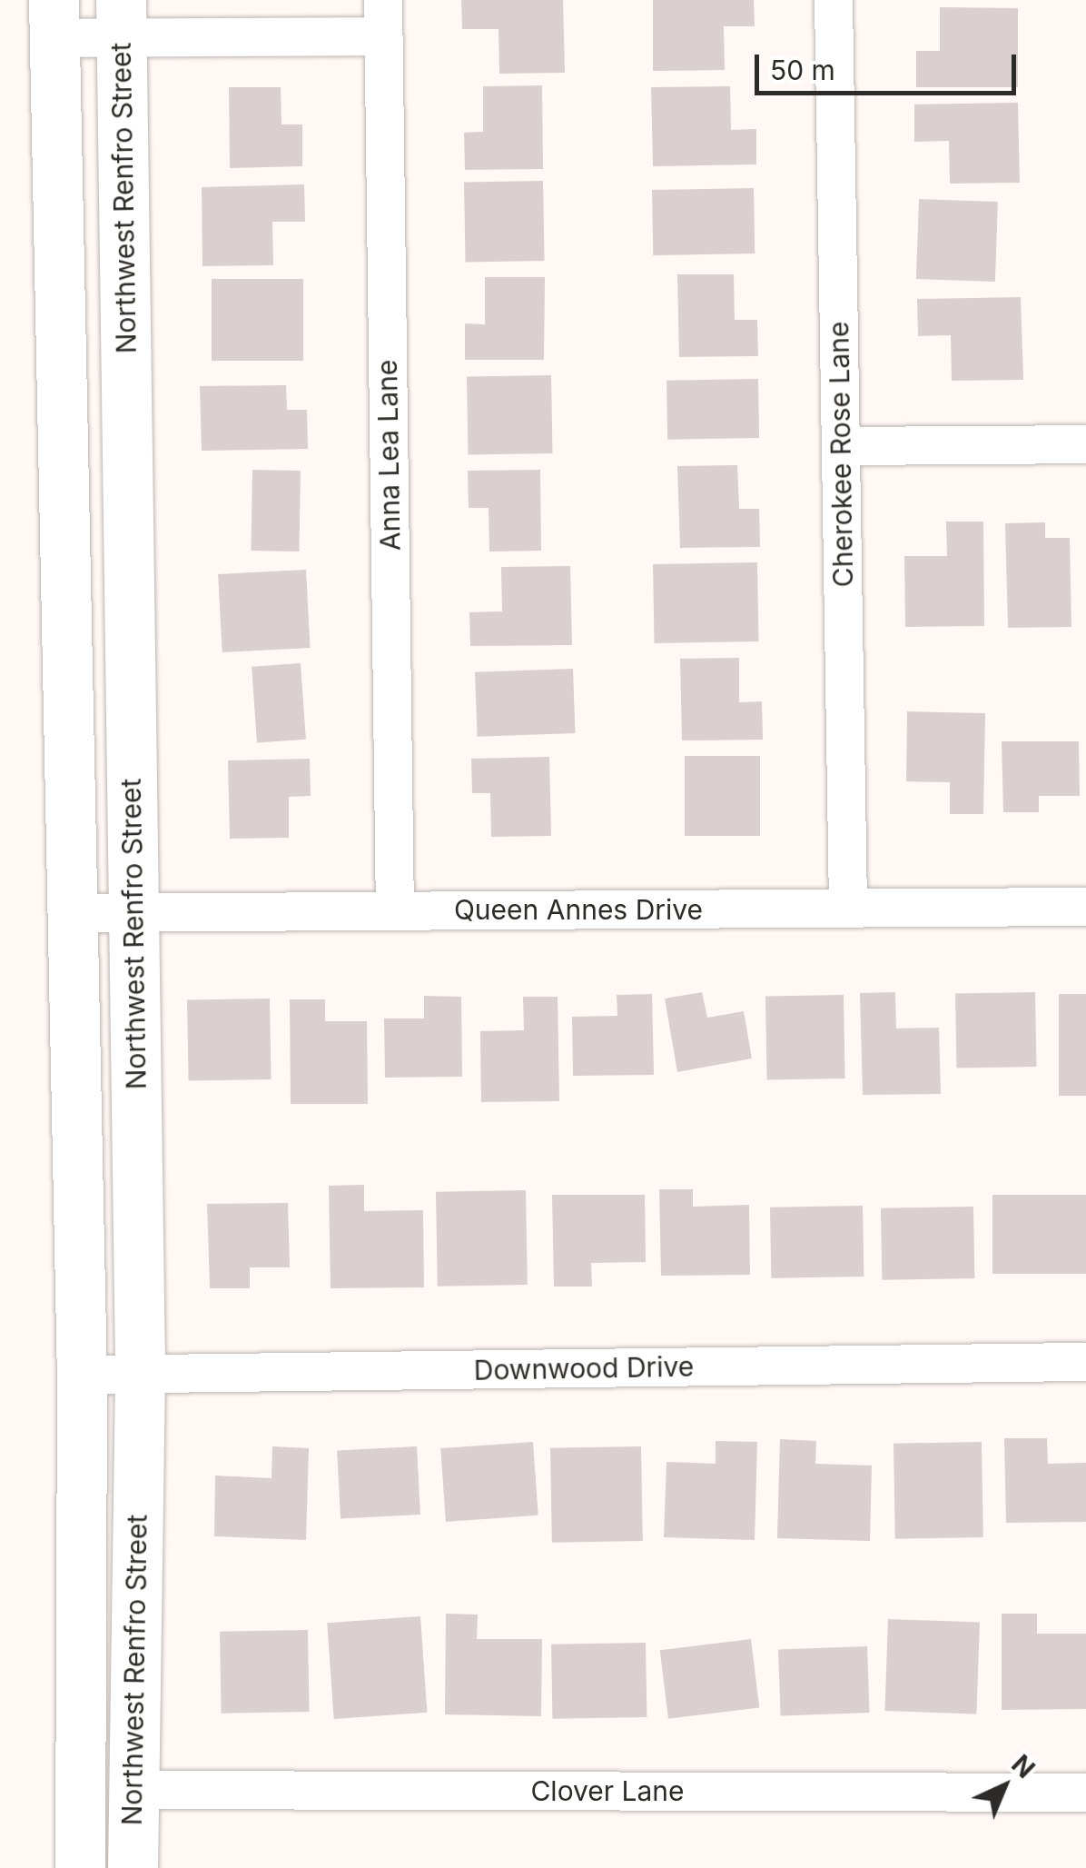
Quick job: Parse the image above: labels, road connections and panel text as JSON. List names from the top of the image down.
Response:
{
  "streets": {
    "main road": ["Northwest Renfro Street"],
    "street": [
      "Cherokee Rose Lane",
      "Anna Lea Lane",
      "Queen Annes Drive",
      "Downwood Drive",
      "Clover Lane"
    ]
  },
  "crossings": [
    ["Northwest Renfro Street", "Queen Annes Drive"],
    ["Northwest Renfro Street", "Downwood Drive"],
    ["Northwest Renfro Street", "Clover Lane"],
    ["Cherokee Rose Lane", "Queen Annes Drive"],
    ["Anna Lea Lane", "Queen Annes Drive"]
  ],
  "scale_bar": "50 m",
  "north": "top right"
}
